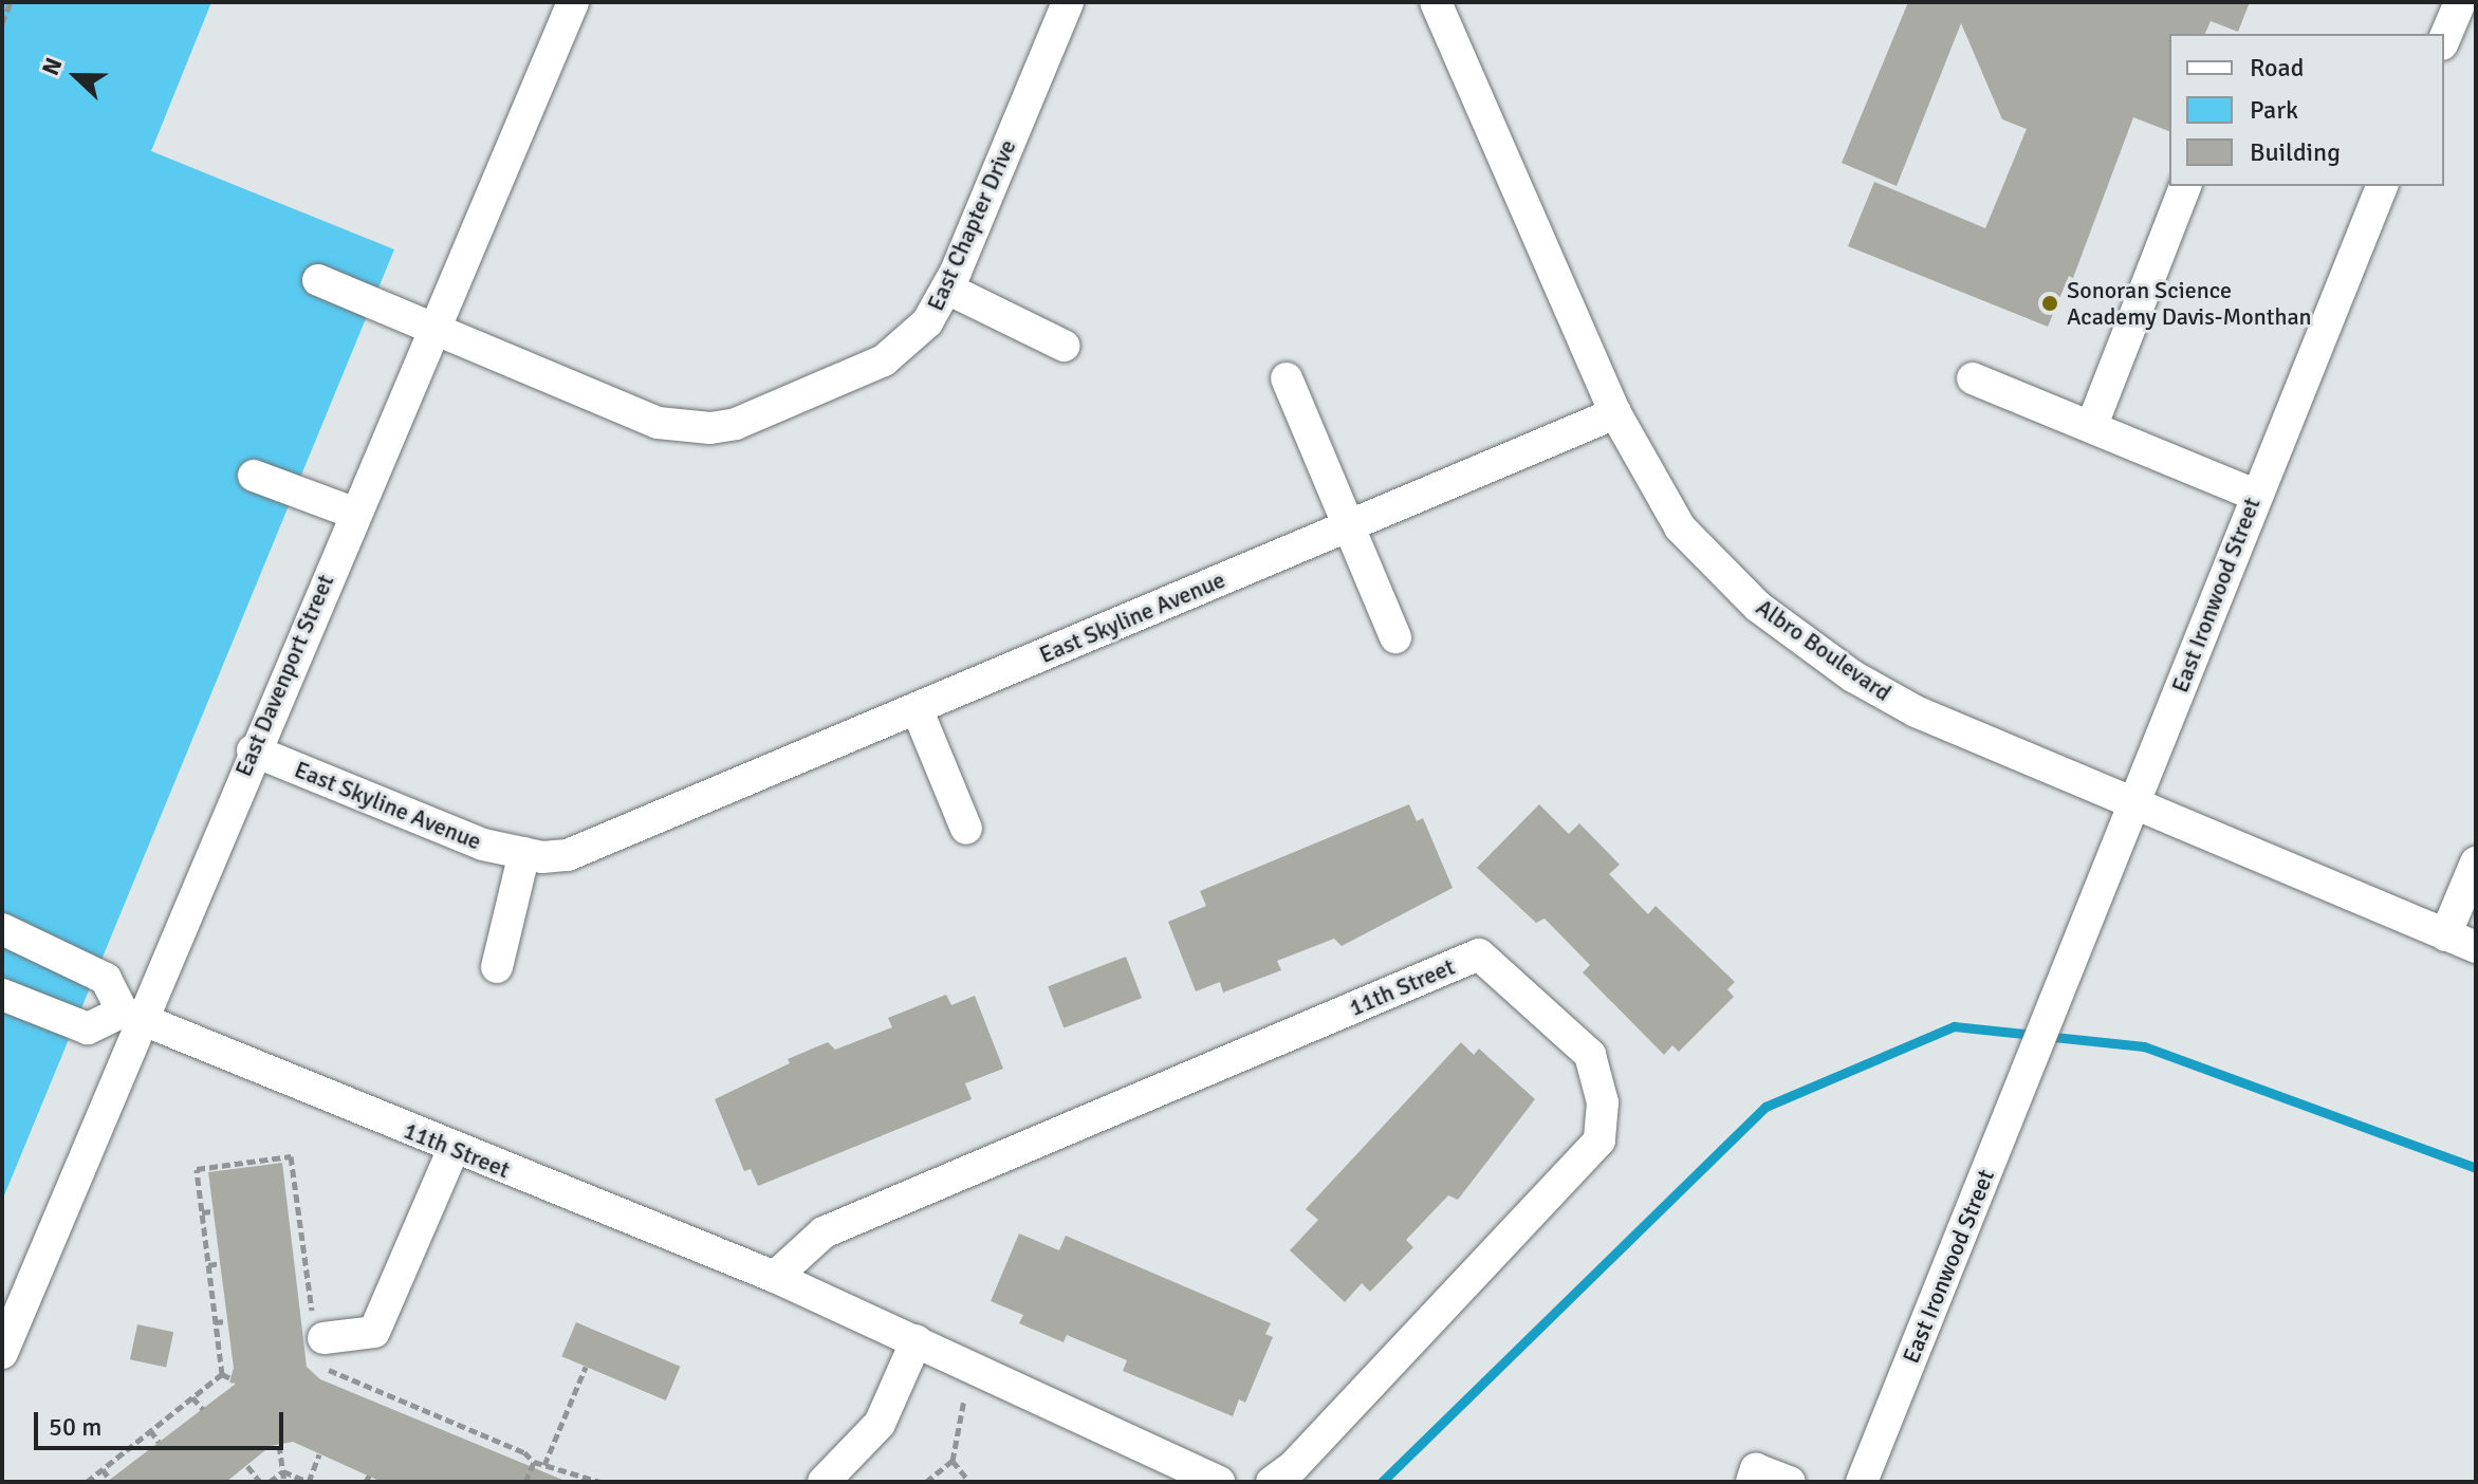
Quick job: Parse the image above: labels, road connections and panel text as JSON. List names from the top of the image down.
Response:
{
  "streets": {
    "street": [
      "East Chapter Drive",
      "East Ironwood Street",
      "East Skyline Avenue",
      "Albro Boulevard",
      "East Davenport Street",
      "11th Street"
    ]
  },
  "crossings": [
    ["East Chapter Drive", "East Davenport Street"],
    ["East Ironwood Street", "Albro Boulevard"],
    ["East Skyline Avenue", "Albro Boulevard"],
    ["East Skyline Avenue", "East Davenport Street"],
    ["East Davenport Street", "11th Street"]
  ],
  "places": ["Sonoran Science Academy Davis-Monthan"],
  "legend": ["Road", "Park", "Building"],
  "scale_bar": "50 m",
  "north": "left"
}
